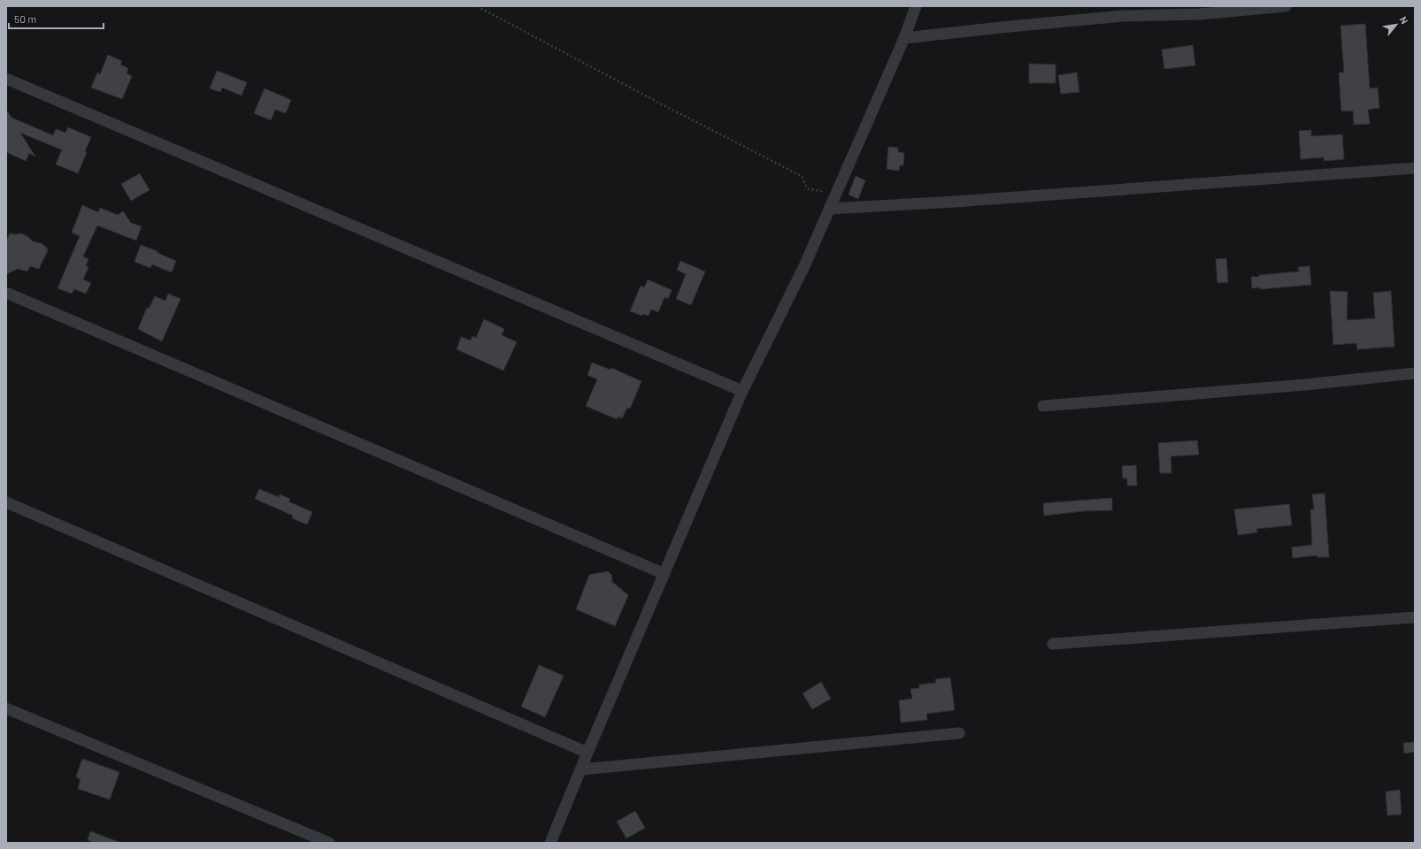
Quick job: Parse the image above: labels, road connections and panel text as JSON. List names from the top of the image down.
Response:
{
  "scale_bar": "50 m",
  "north": "top right"
}
